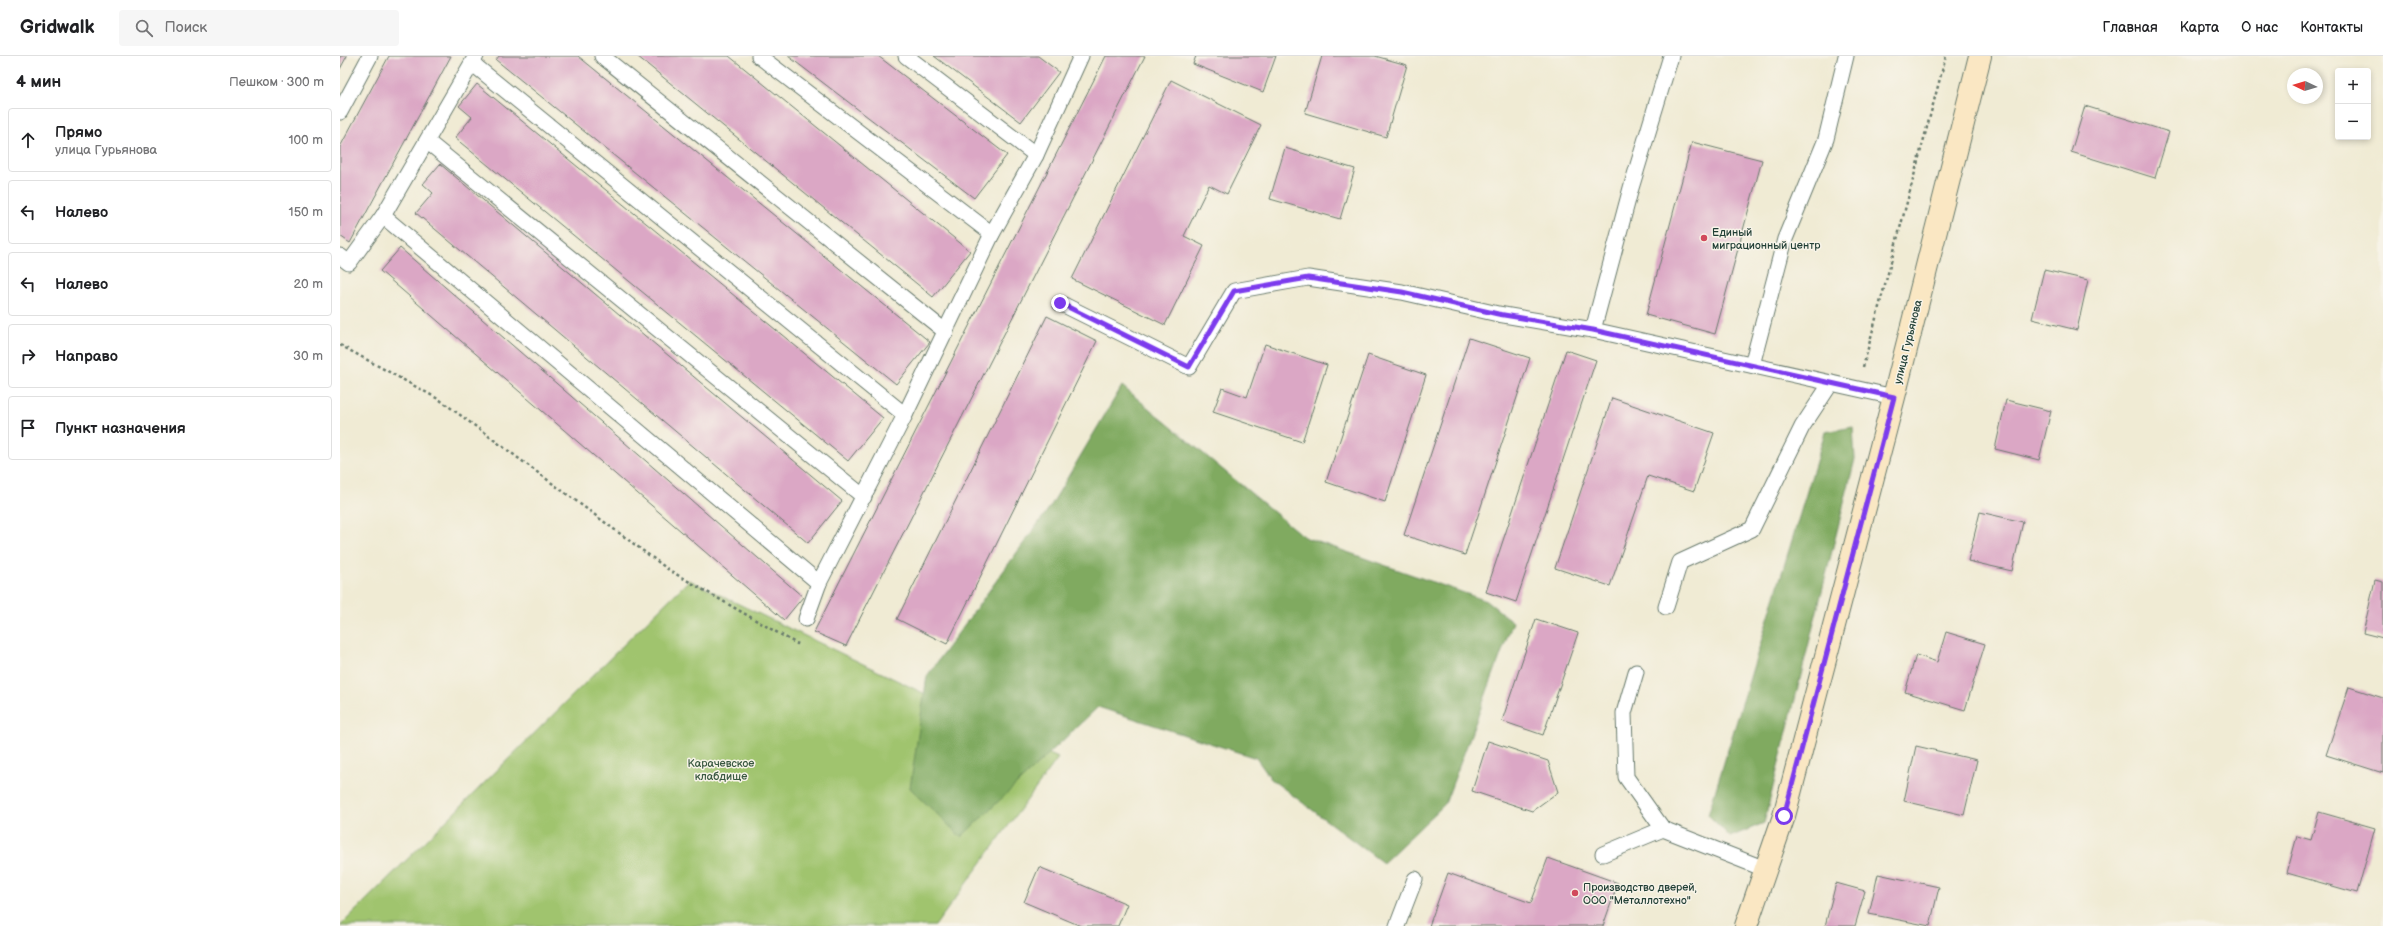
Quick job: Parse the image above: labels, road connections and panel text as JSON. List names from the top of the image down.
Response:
{
  "streets": {
    "street": ["улица Гурьянова"]
  },
  "parks": ["Карачевское клабдище"],
  "places": ["Единый миграционный центр", "Производство дверей, ООО \"Металлотехно\""],
  "north": "left",
  "page": {
    "header": "Gridwalk",
    "search": "Поиск",
    "nav": [
      "Главная",
      "Карта",
      "О нас",
      "Контакты"
    ],
    "heading": ["4 мин", "Пешком · 300 m"],
    "map_buttons": ["+", "−"],
    "list": [
      ["Прямо", "улица Гурьянова", "100 m"],
      ["Налево", "150 m"],
      ["Налево", "20 m"],
      ["Направо", "30 m"],
      "Пункт назначения"
    ]
  }
}
